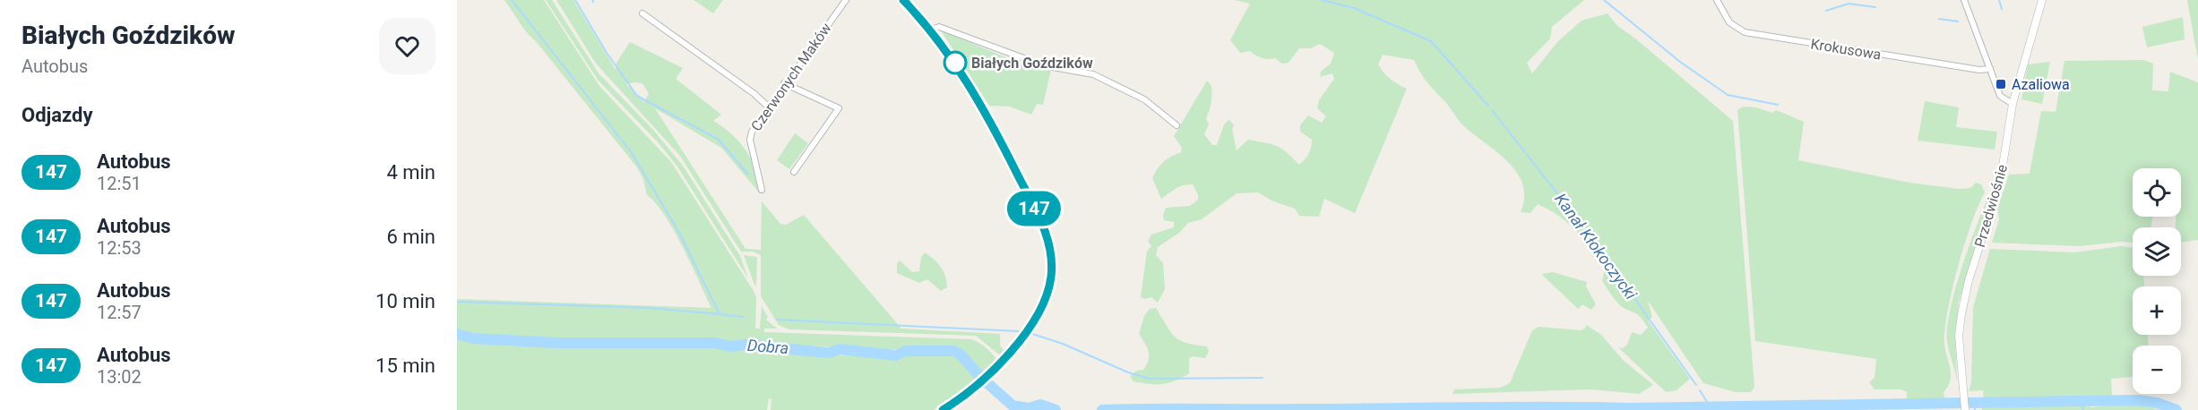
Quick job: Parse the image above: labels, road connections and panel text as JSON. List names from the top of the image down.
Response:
{
  "streets": {
    "street": ["Krokusowa", "Czerwonych Maków", "Przedwiośnie"]
  },
  "water": ["Kanał Kłokoczycki", "Dobra"],
  "places": {
    "other": ["Białych Goździków"],
    "transit": ["Azaliowa"]
  },
  "lines": ["bus line 147"],
  "page": {
    "heading": [
      ["Białych Goździków", "Autobus"],
      "Odjazdy"
    ],
    "on_map": "147",
    "list": [
      {
        "mark": "147",
        "name": "Autobus",
        "note": "12:51",
        "value": "4 min"
      },
      {
        "mark": "147",
        "name": "Autobus",
        "note": "12:53",
        "value": "6 min"
      },
      {
        "mark": "147",
        "name": "Autobus",
        "note": "12:57",
        "value": "10 min"
      },
      {
        "mark": "147",
        "name": "Autobus",
        "note": "13:02",
        "value": "15 min"
      }
    ],
    "map_buttons": ["+", "−"]
  }
}
